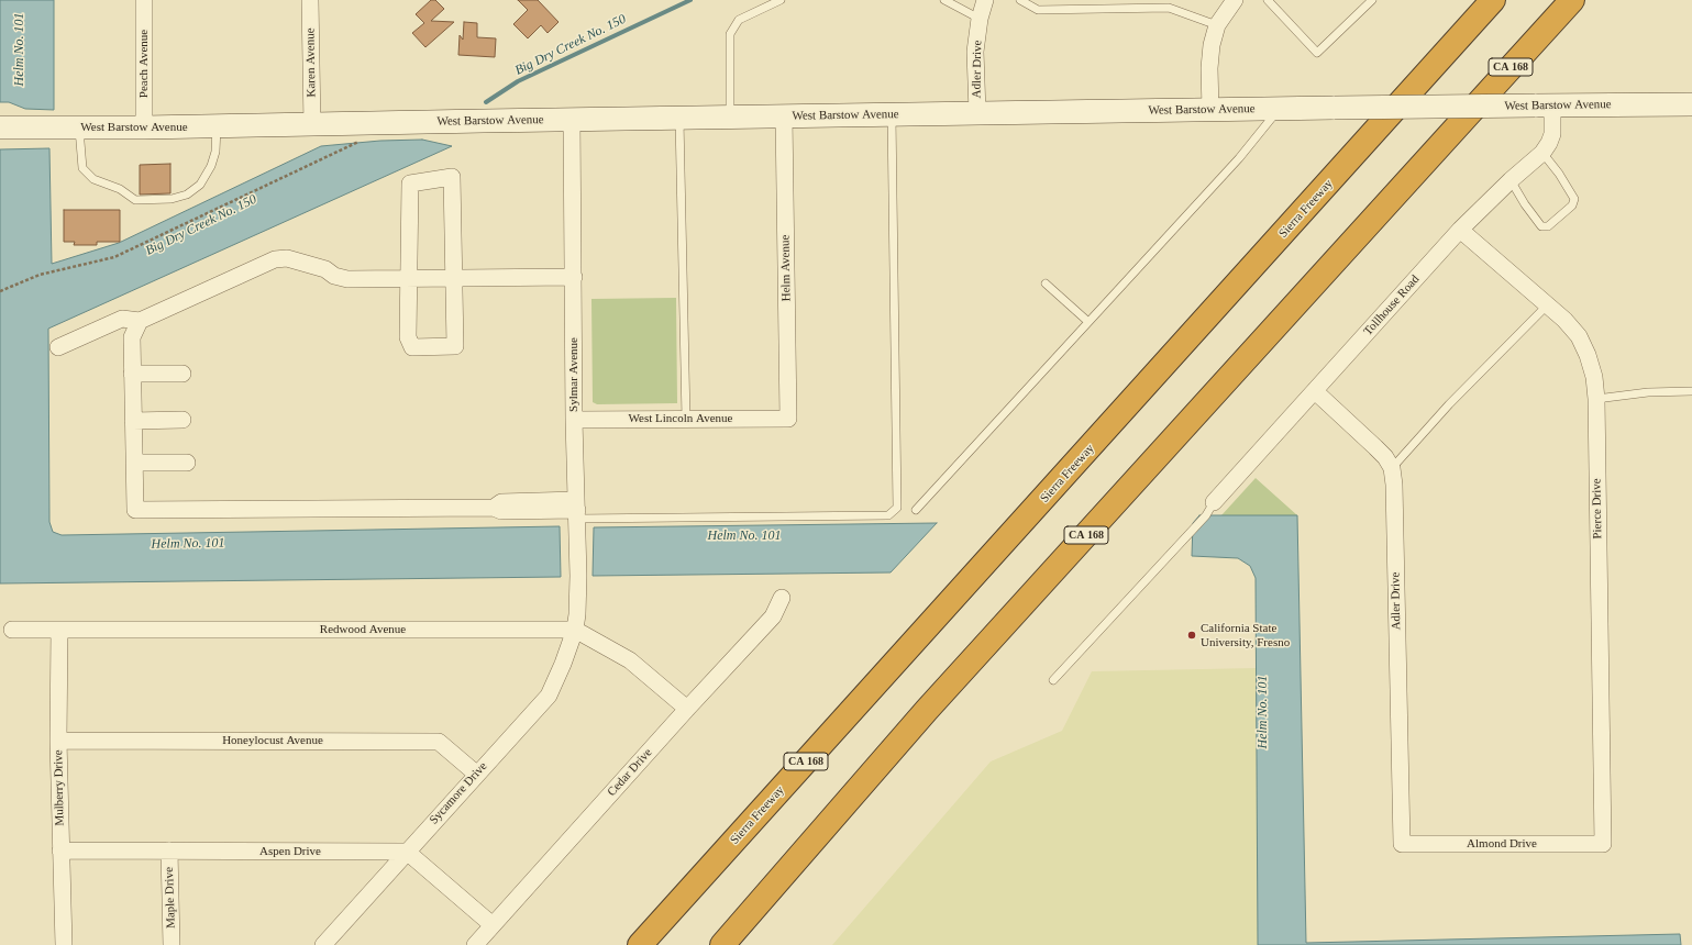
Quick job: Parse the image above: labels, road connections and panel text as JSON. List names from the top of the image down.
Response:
{
  "streets": {
    "highway": ["CA 168", "Sierra Freeway"],
    "main road": ["West Barstow Avenue"],
    "street": [
      "Karen Avenue",
      "Peach Avenue",
      "Adler Drive",
      "Helm Avenue",
      "Tollhouse Road",
      "Sylmar Avenue",
      "West Lincoln Avenue",
      "Pierce Drive",
      "Redwood Avenue",
      "Honeylocust Avenue",
      "Cedar Drive",
      "Mulberry Drive",
      "Sycamore Drive",
      "Almond Drive",
      "Aspen Drive",
      "Maple Drive"
    ]
  },
  "crossings": [
    ["Karen Avenue", "West Barstow Avenue"],
    ["Peach Avenue", "West Barstow Avenue"],
    ["Adler Drive", "West Barstow Avenue"],
    ["Adler Drive", "Tollhouse Road"],
    ["Adler Drive", "Almond Drive"],
    ["West Barstow Avenue", "Helm Avenue"],
    ["West Barstow Avenue", "Tollhouse Road"],
    ["West Barstow Avenue", "Sylmar Avenue"],
    ["Helm Avenue", "West Lincoln Avenue"],
    ["Tollhouse Road", "Pierce Drive"],
    ["Sylmar Avenue", "West Lincoln Avenue"],
    ["Sylmar Avenue", "Redwood Avenue"],
    ["Sylmar Avenue", "Sycamore Drive"],
    ["Pierce Drive", "Almond Drive"],
    ["Redwood Avenue", "Cedar Drive"],
    ["Redwood Avenue", "Mulberry Drive"],
    ["Redwood Avenue", "Sycamore Drive"],
    ["Honeylocust Avenue", "Mulberry Drive"],
    ["Honeylocust Avenue", "Sycamore Drive"],
    ["Mulberry Drive", "Aspen Drive"],
    ["Sycamore Drive", "Aspen Drive"],
    ["Aspen Drive", "Maple Drive"]
  ],
  "water": ["Big Dry Creek No. 150", "Helm No. 101"],
  "places": ["California State University, Fresno"]
}
